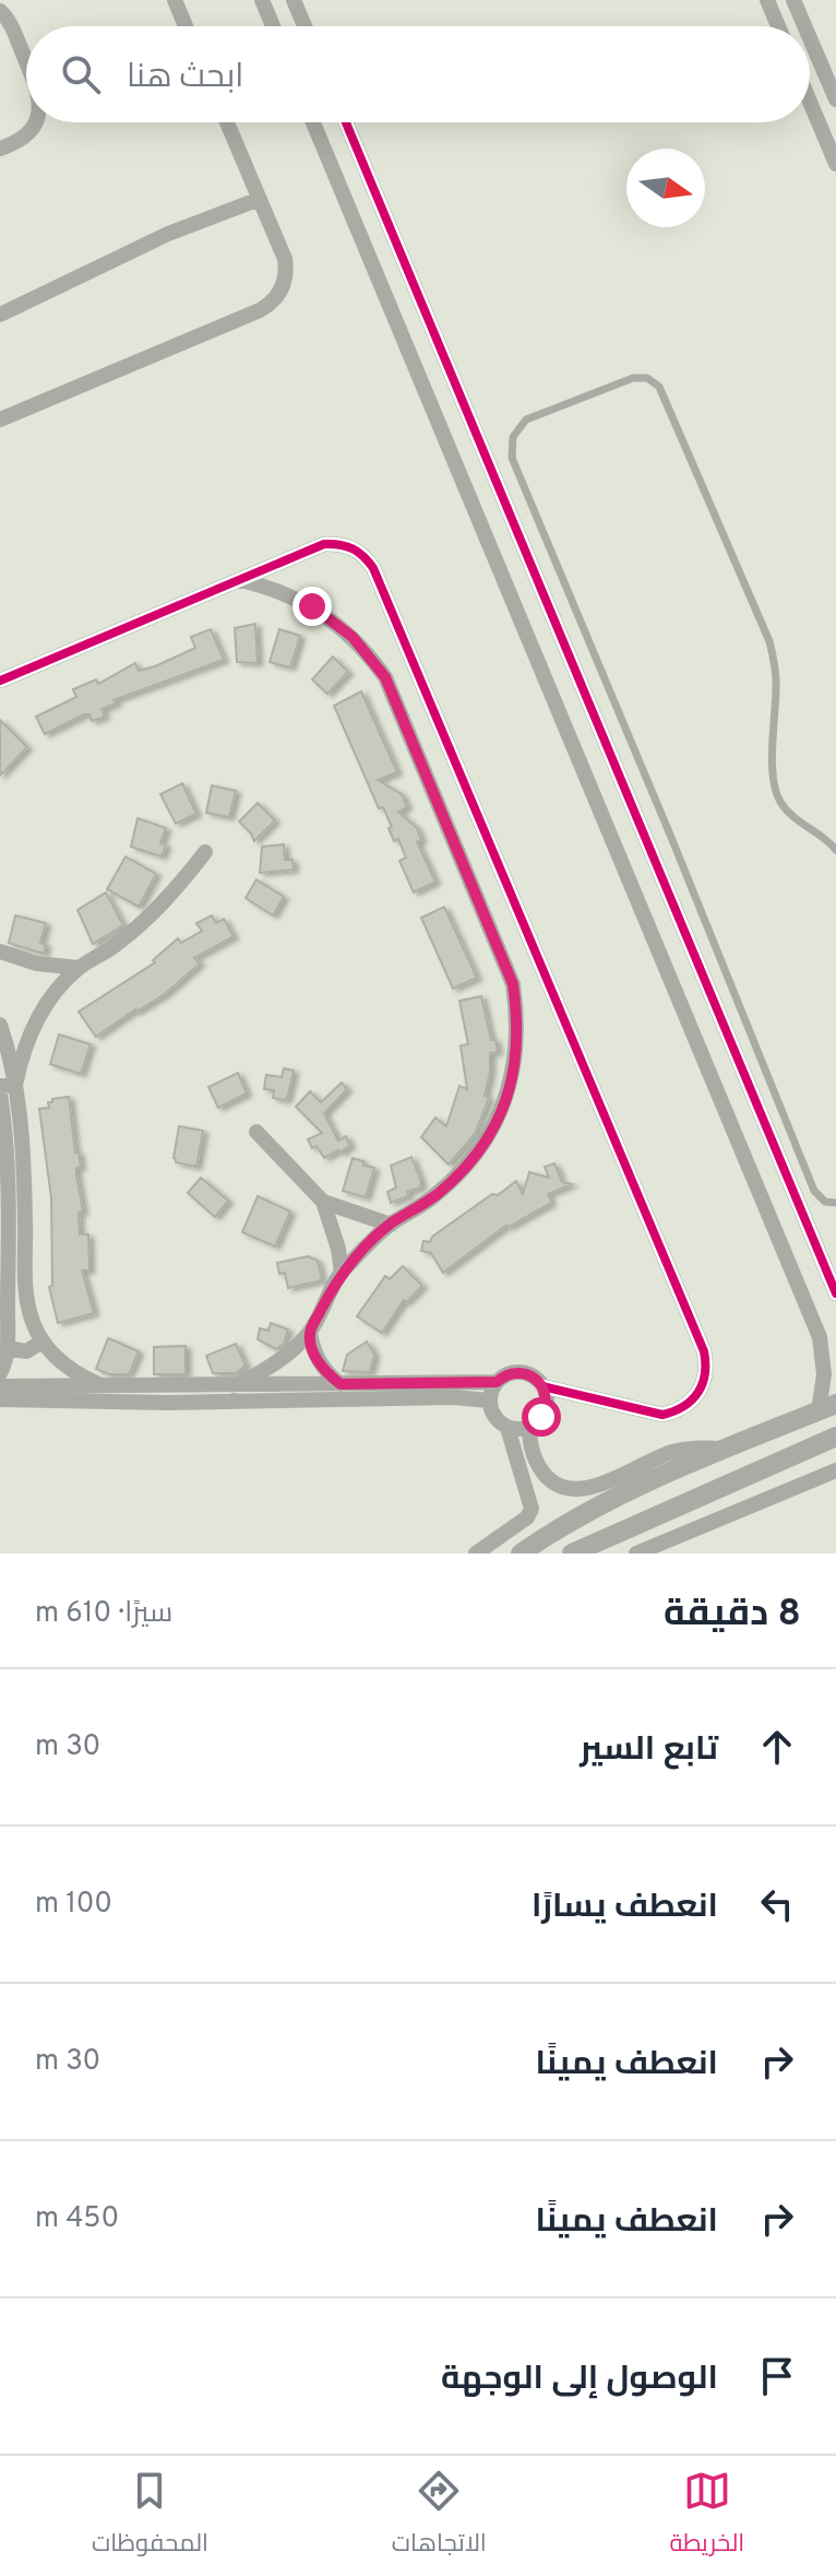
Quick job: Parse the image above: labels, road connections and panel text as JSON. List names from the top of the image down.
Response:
{
  "north": "right",
  "page": {
    "search": "ابحث هنا",
    "heading": ["8 دقيقة", "سيرًا · 610 m"],
    "list": [
      ["تابع السير", "30 m"],
      ["انعطف يسارًا", "100 m"],
      ["انعطف يمينًا", "30 m"],
      ["انعطف يمينًا", "450 m"],
      "الوصول إلى الوجهة"
    ],
    "nav": ["الخريطة", "الاتجاهات", "المحفوظات"]
  }
}
